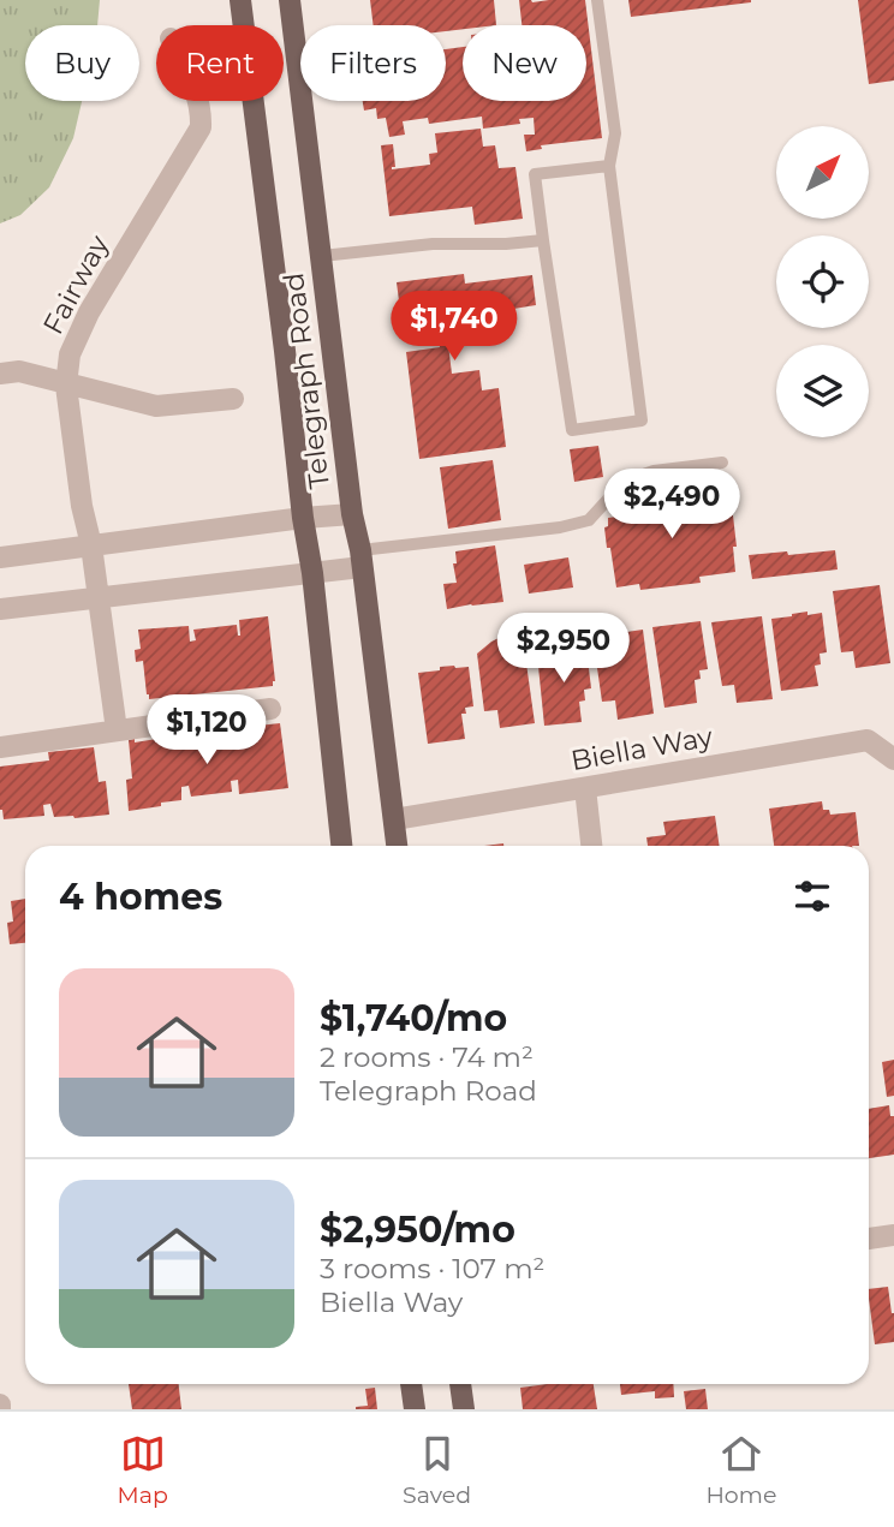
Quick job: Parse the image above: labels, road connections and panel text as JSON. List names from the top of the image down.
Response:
{
  "streets": {
    "main road": ["Telegraph Road"],
    "street": ["Fairway", "Biella Way"]
  },
  "crossings": [
    ["Telegraph Road", "Biella Way"]
  ],
  "north": "top right",
  "page": {
    "chip": [
      "Buy",
      "Rent",
      "Filters",
      "New"
    ],
    "price": [
      "$1,740",
      "$2,490",
      "$2,950",
      "$1,120"
    ],
    "heading": "4 homes",
    "list": [
      {
        "name": "$1,740/mo",
        "note": "2 rooms · 74 m² · Telegraph Road"
      },
      {
        "name": "$2,950/mo",
        "note": "3 rooms · 107 m² · Biella Way"
      }
    ],
    "tabs": ["Map", "Saved", "Home"]
  }
}
